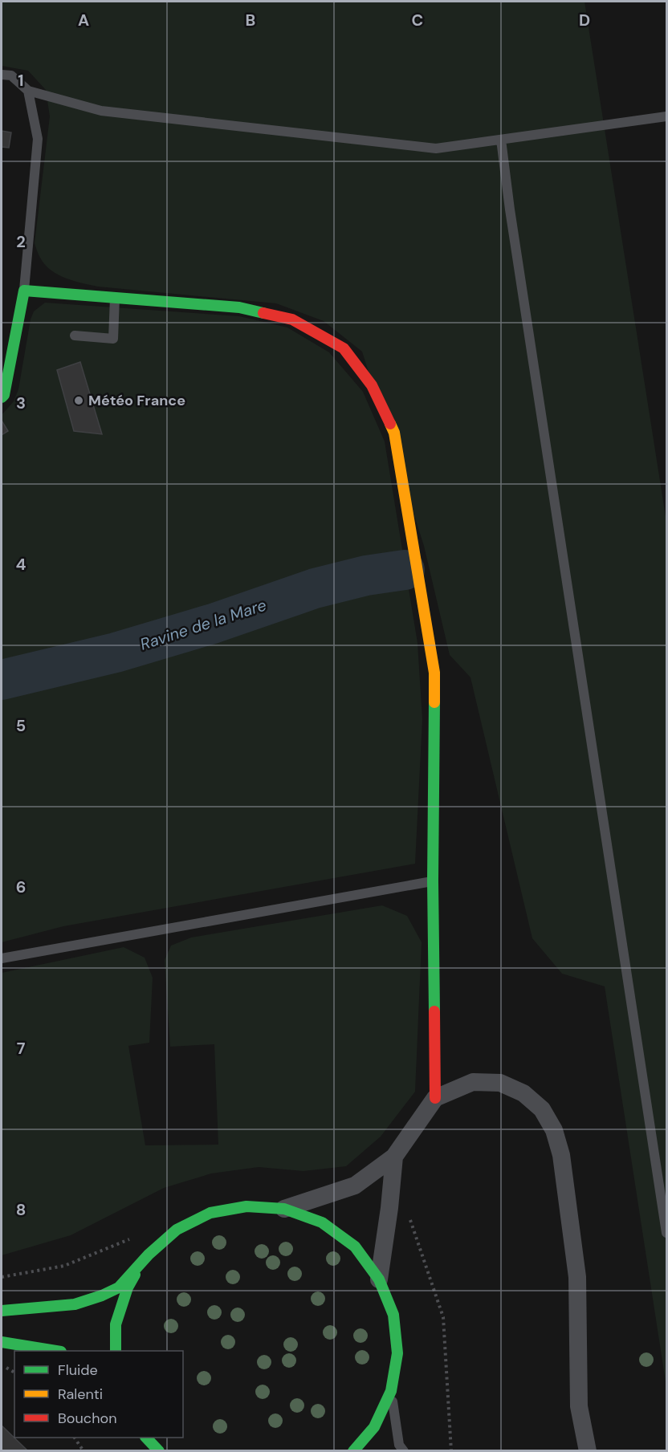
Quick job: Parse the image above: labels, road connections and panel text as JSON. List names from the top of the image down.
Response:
{
  "water": ["Ravine de la Mare"],
  "places": ["Météo France"],
  "legend": ["Fluide", "Ralenti", "Bouchon"],
  "grid": {
    "columns": [
      "A",
      "B",
      "C",
      "D"
    ],
    "rows": [
      "1",
      "2",
      "3",
      "4",
      "5",
      "6",
      "7",
      "8"
    ]
  }
}
